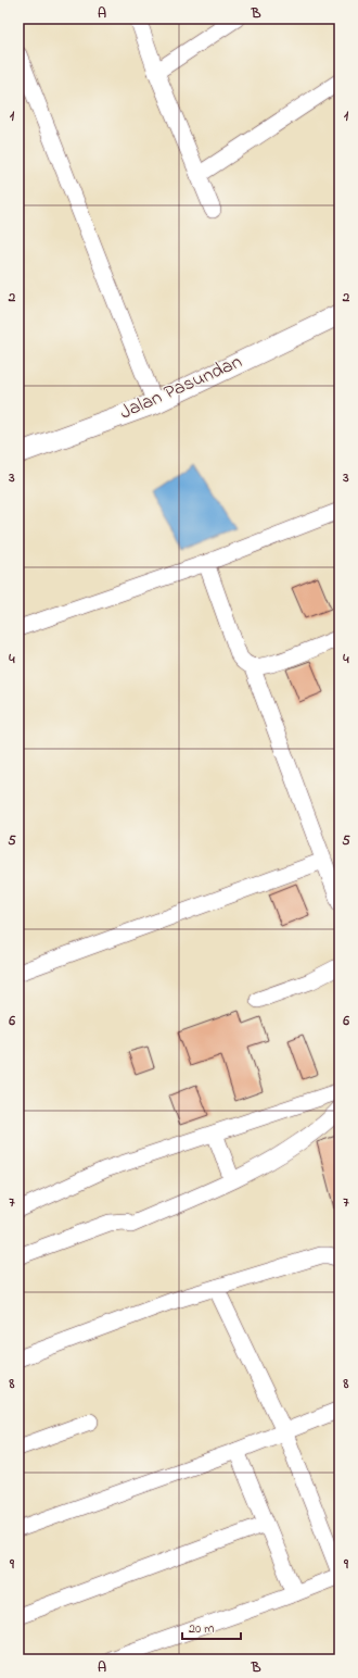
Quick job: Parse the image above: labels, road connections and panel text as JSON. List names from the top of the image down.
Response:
{
  "streets": {
    "street": ["Jalan Pasundan"]
  },
  "scale_bar": "20 m",
  "grid": {
    "columns": ["A", "B"],
    "rows": [
      "1",
      "2",
      "3",
      "4",
      "5",
      "6",
      "7",
      "8",
      "9"
    ]
  }
}
